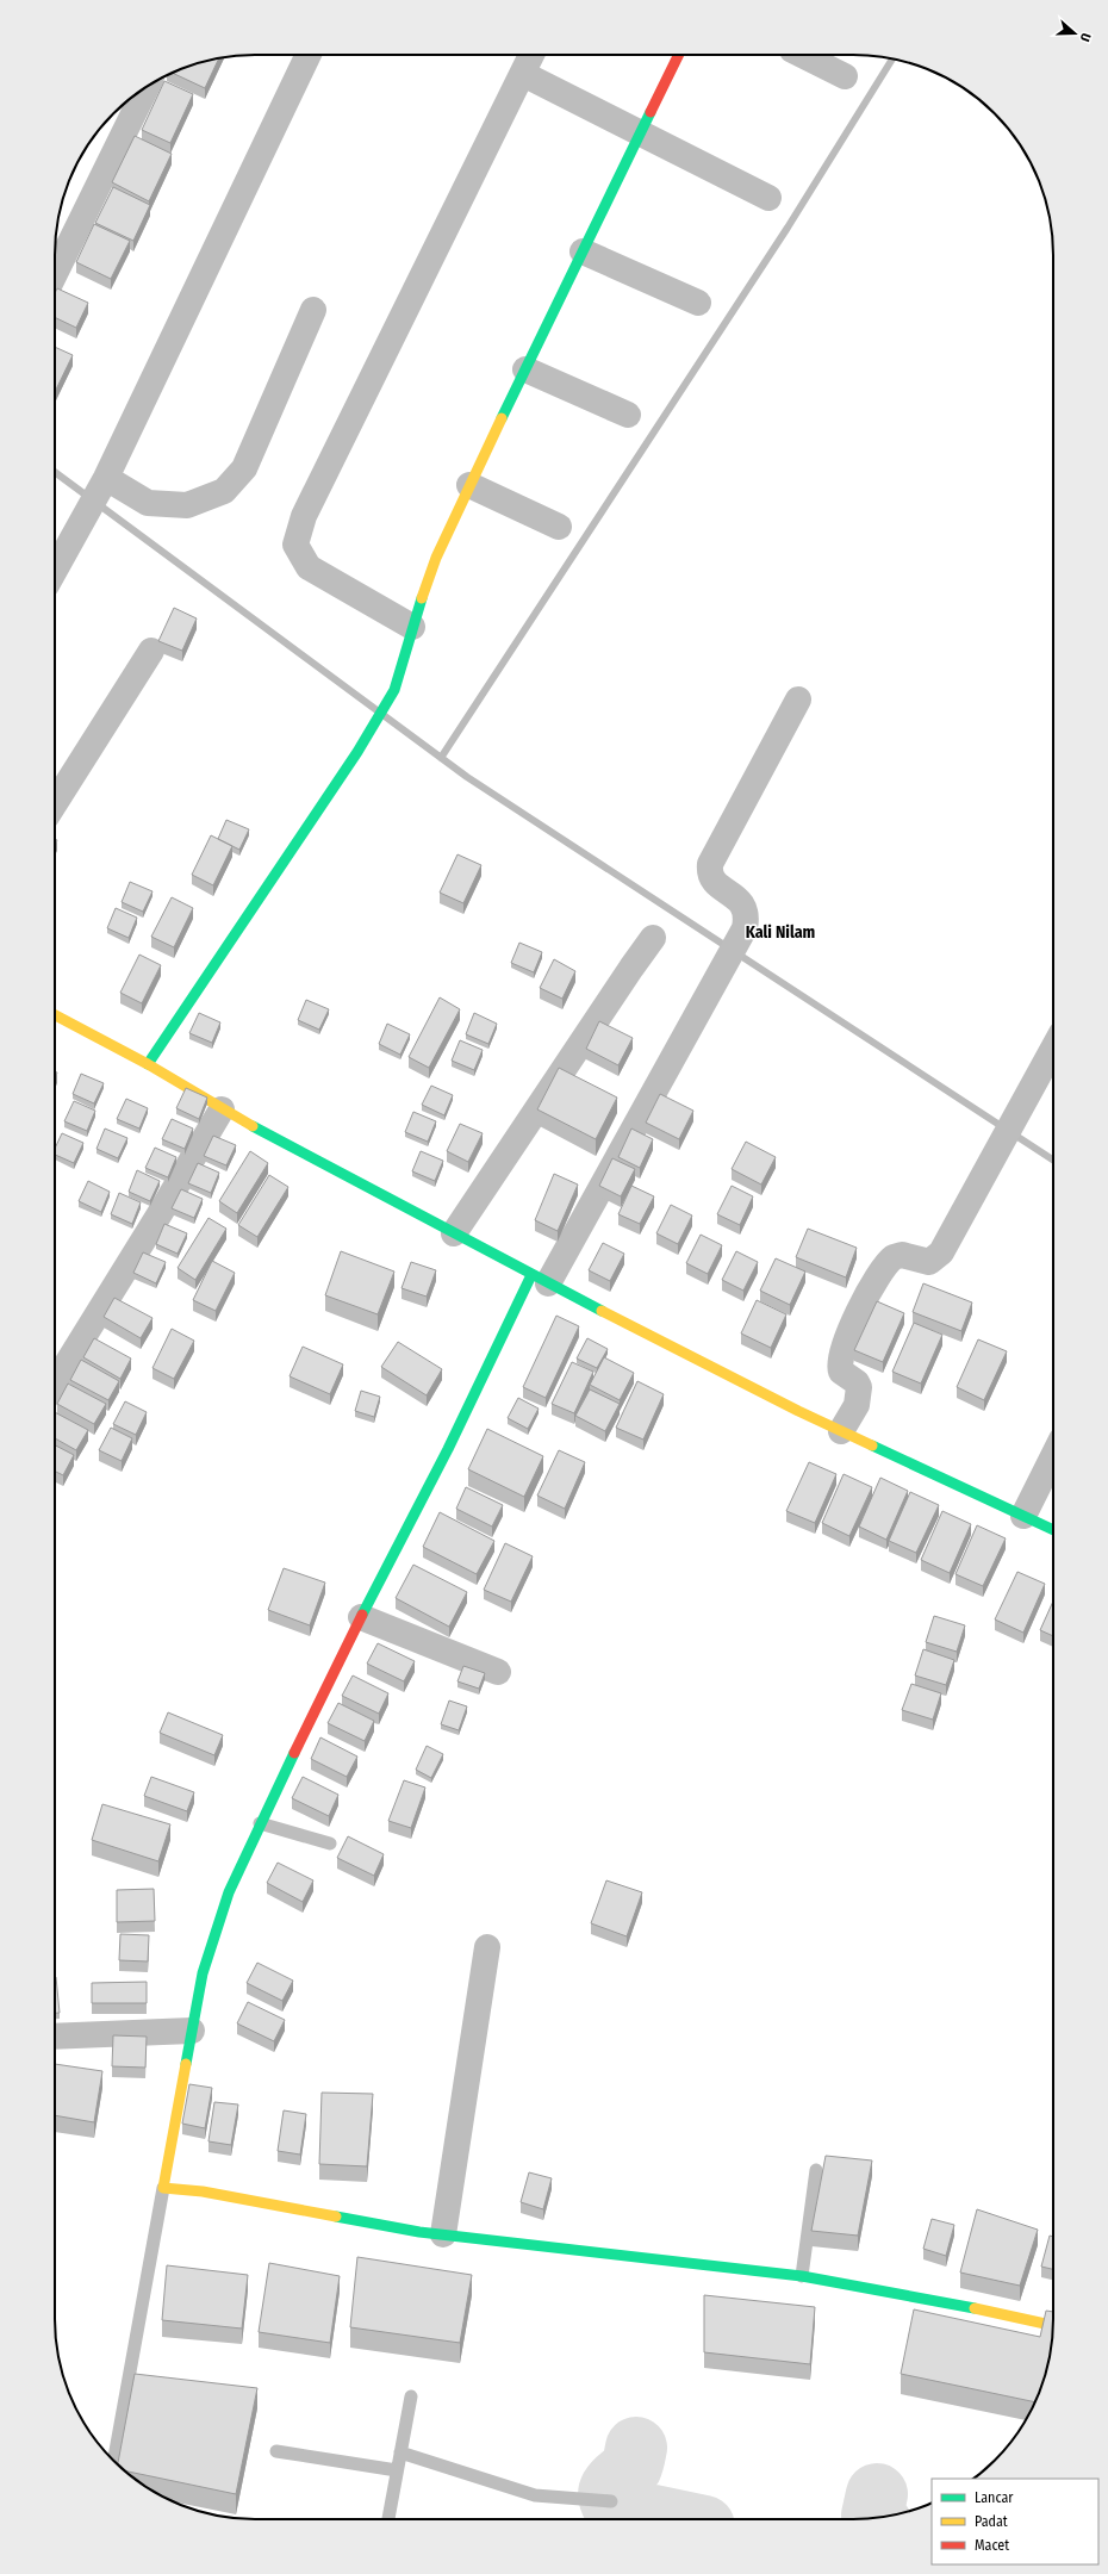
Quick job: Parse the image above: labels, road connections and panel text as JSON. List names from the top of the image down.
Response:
{
  "districts": ["Kali Nilam"],
  "legend": ["Lancar", "Padat", "Macet"],
  "north": "right"
}
